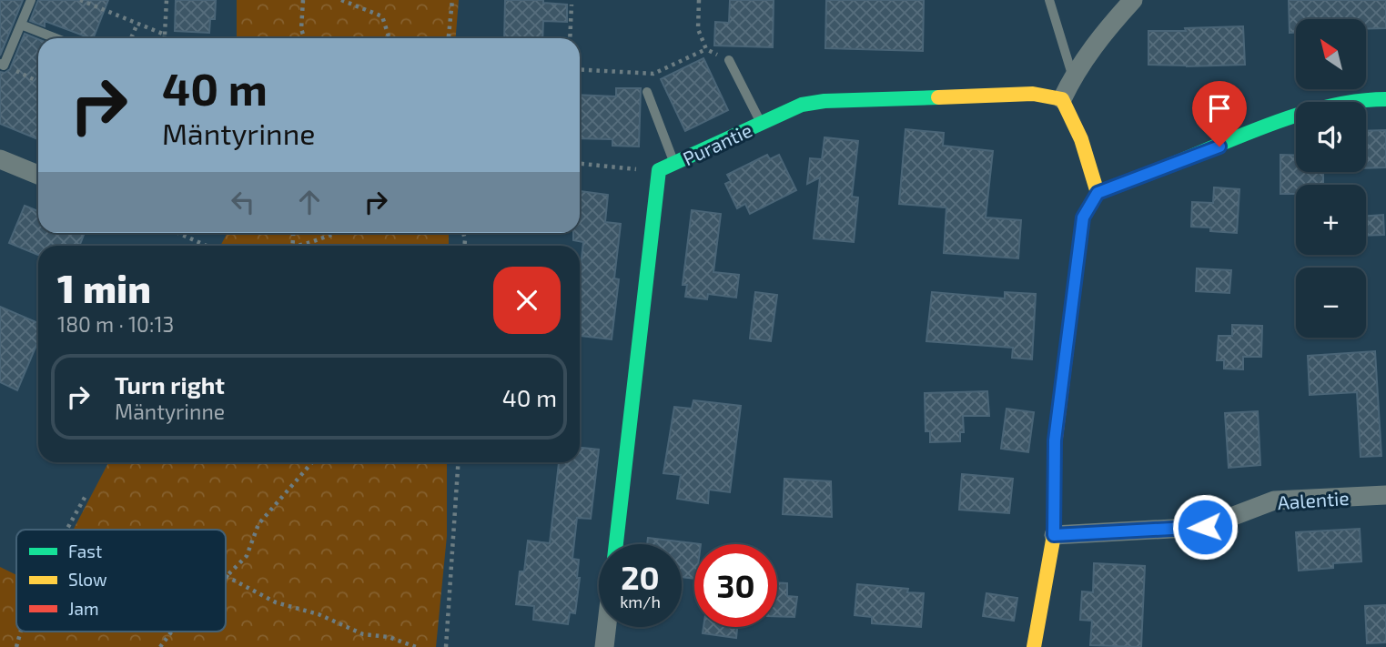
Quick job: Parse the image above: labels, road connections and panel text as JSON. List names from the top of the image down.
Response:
{
  "streets": {
    "street": ["Purantie", "Aalentie"]
  },
  "legend": ["Fast", "Slow", "Jam"],
  "north": "top left",
  "page": {
    "map_buttons": ["+", "−"],
    "turn": ["40 m", "Mäntyrinne"],
    "heading": ["1 min", "180 m · 10:13"],
    "list": [
      {
        "name": "Turn right",
        "note": "Mäntyrinne",
        "value": "40 m"
      }
    ],
    "speed": "20 km/h",
    "limit": "30"
  }
}
